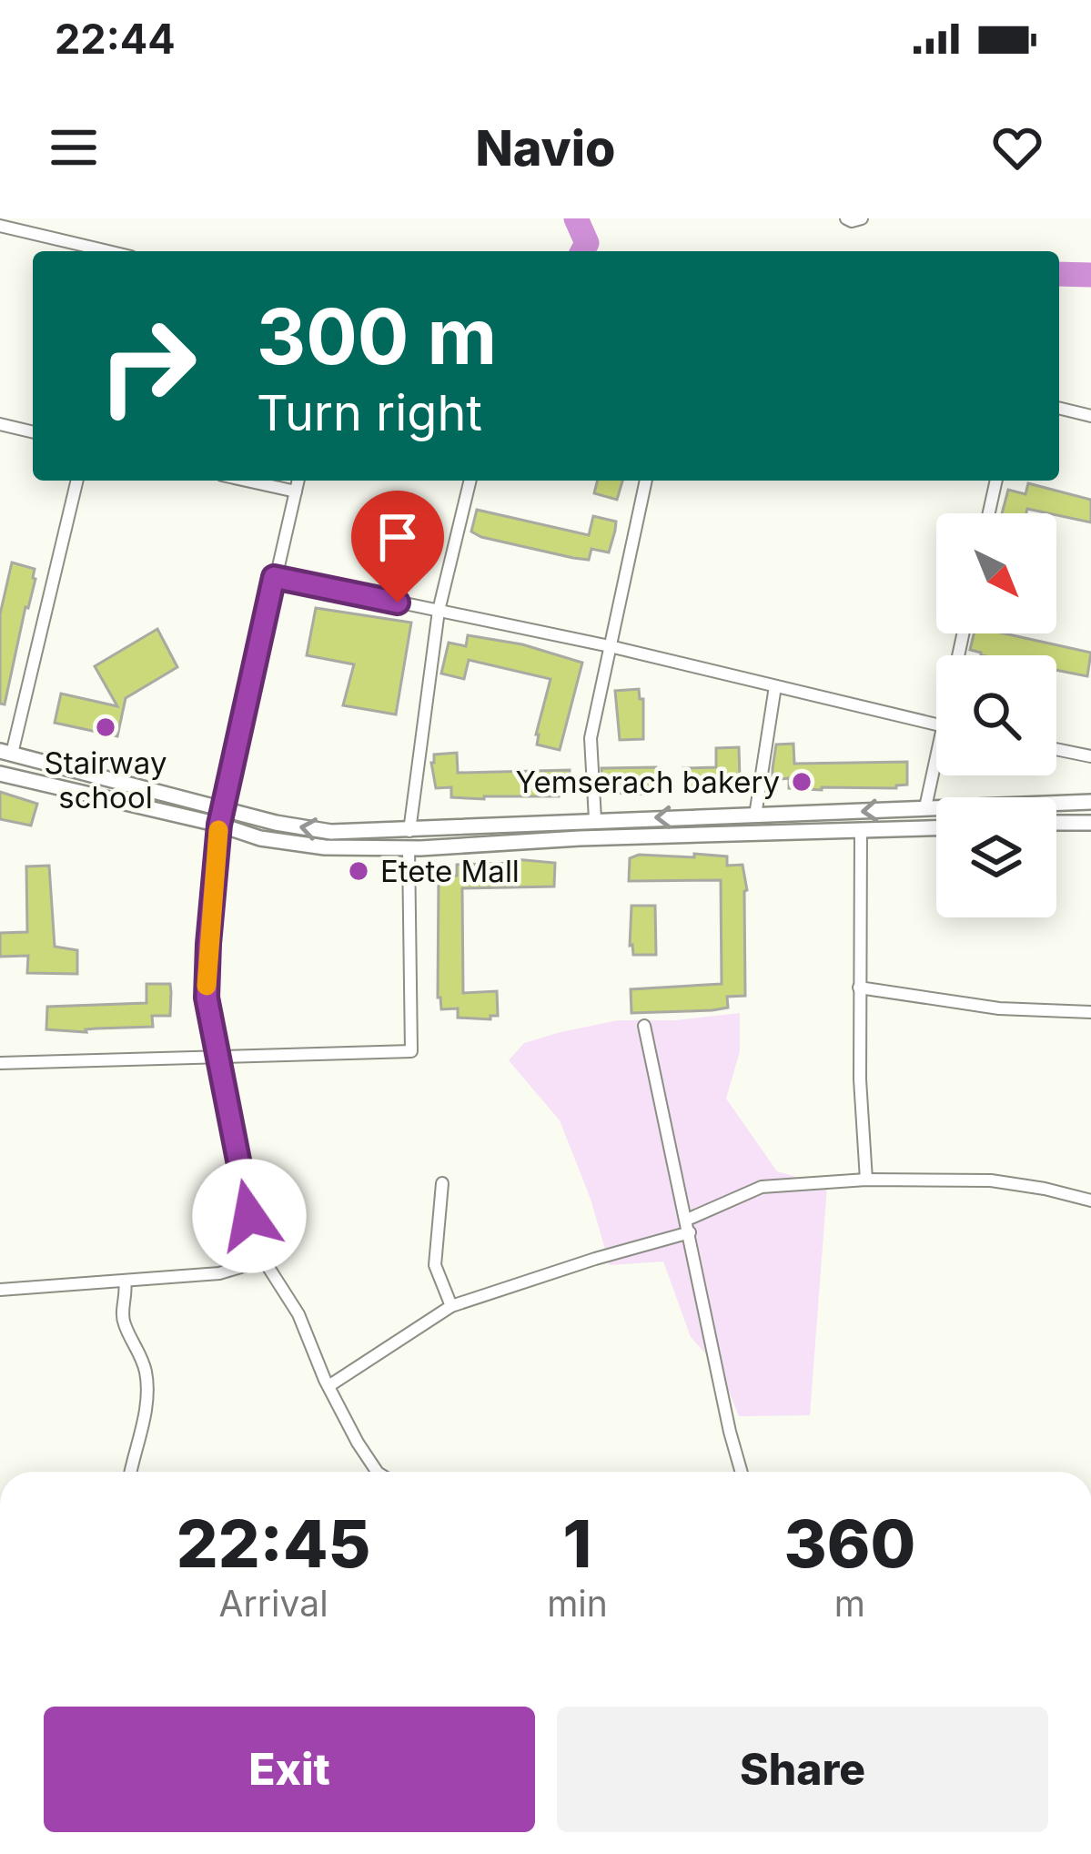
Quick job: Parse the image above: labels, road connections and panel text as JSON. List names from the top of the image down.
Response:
{
  "places": ["Stairway school", "Yemserach bakery", "Etete Mall"],
  "north": "bottom right",
  "page": {
    "status": "22:44",
    "header": "Navio",
    "turn": ["300 m", "Turn right"],
    "eta": [
      "22:45",
      "Arrival",
      "1",
      "min",
      "360",
      "m"
    ],
    "buttons": ["Exit", "Share"]
  }
}
